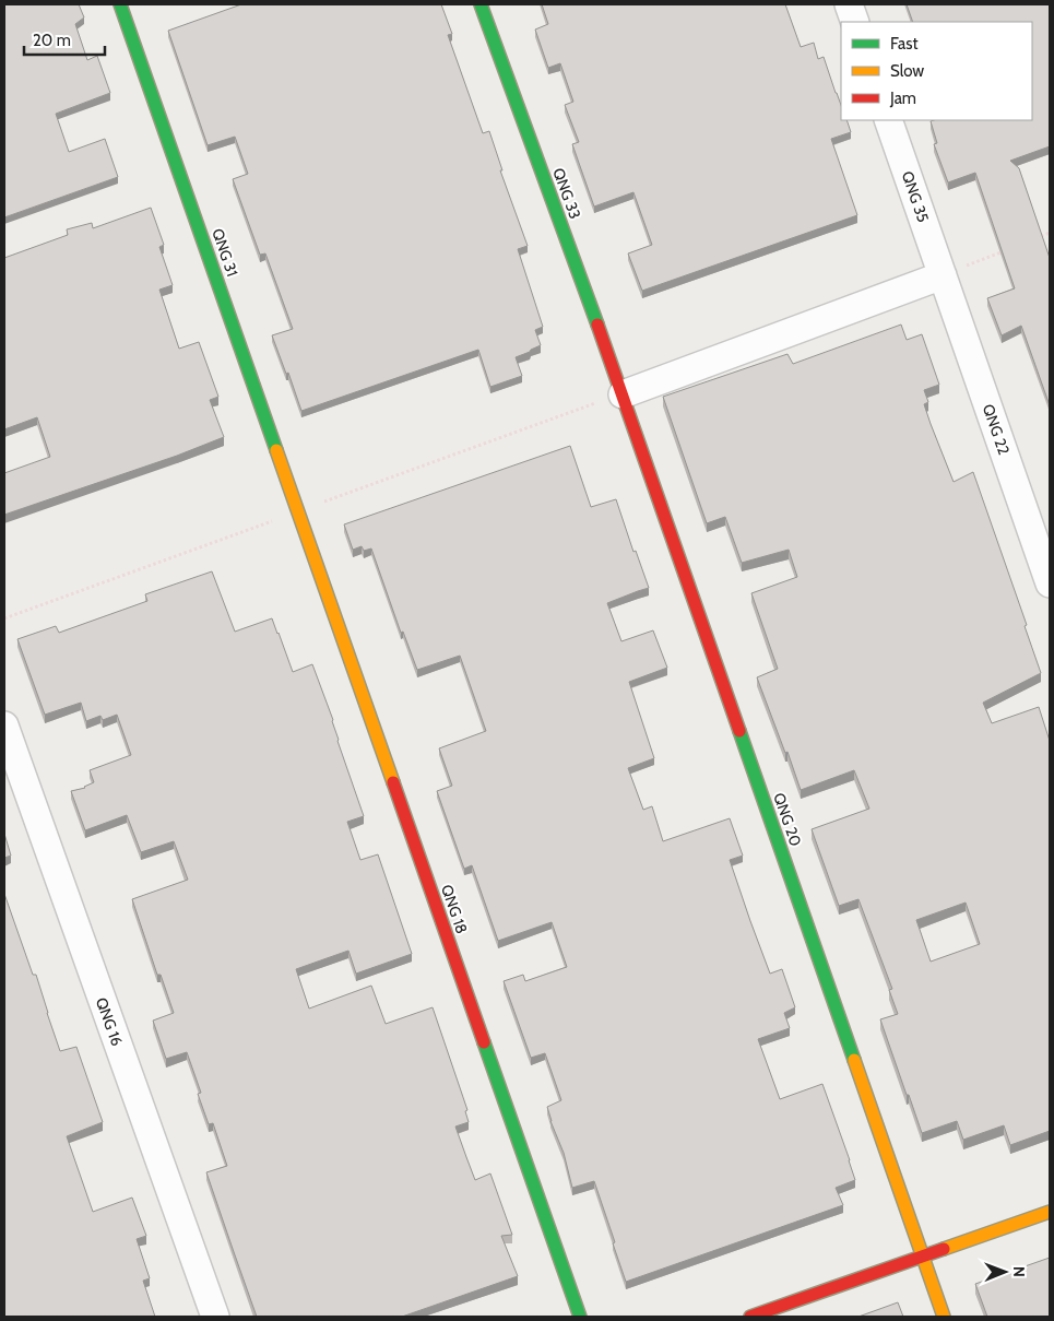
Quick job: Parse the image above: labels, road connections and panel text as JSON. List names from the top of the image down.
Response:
{
  "streets": {
    "street": [
      "QNG 33",
      "QNG 35",
      "QNG 31",
      "QNG 22",
      "QNG 20",
      "QNG 18",
      "QNG 16"
    ]
  },
  "crossings": [
    ["QNG 33", "QNG 20"],
    ["QNG 35", "QNG 22"],
    ["QNG 31", "QNG 18"]
  ],
  "legend": ["Fast", "Slow", "Jam"],
  "scale_bar": "20 m",
  "north": "right"
}
